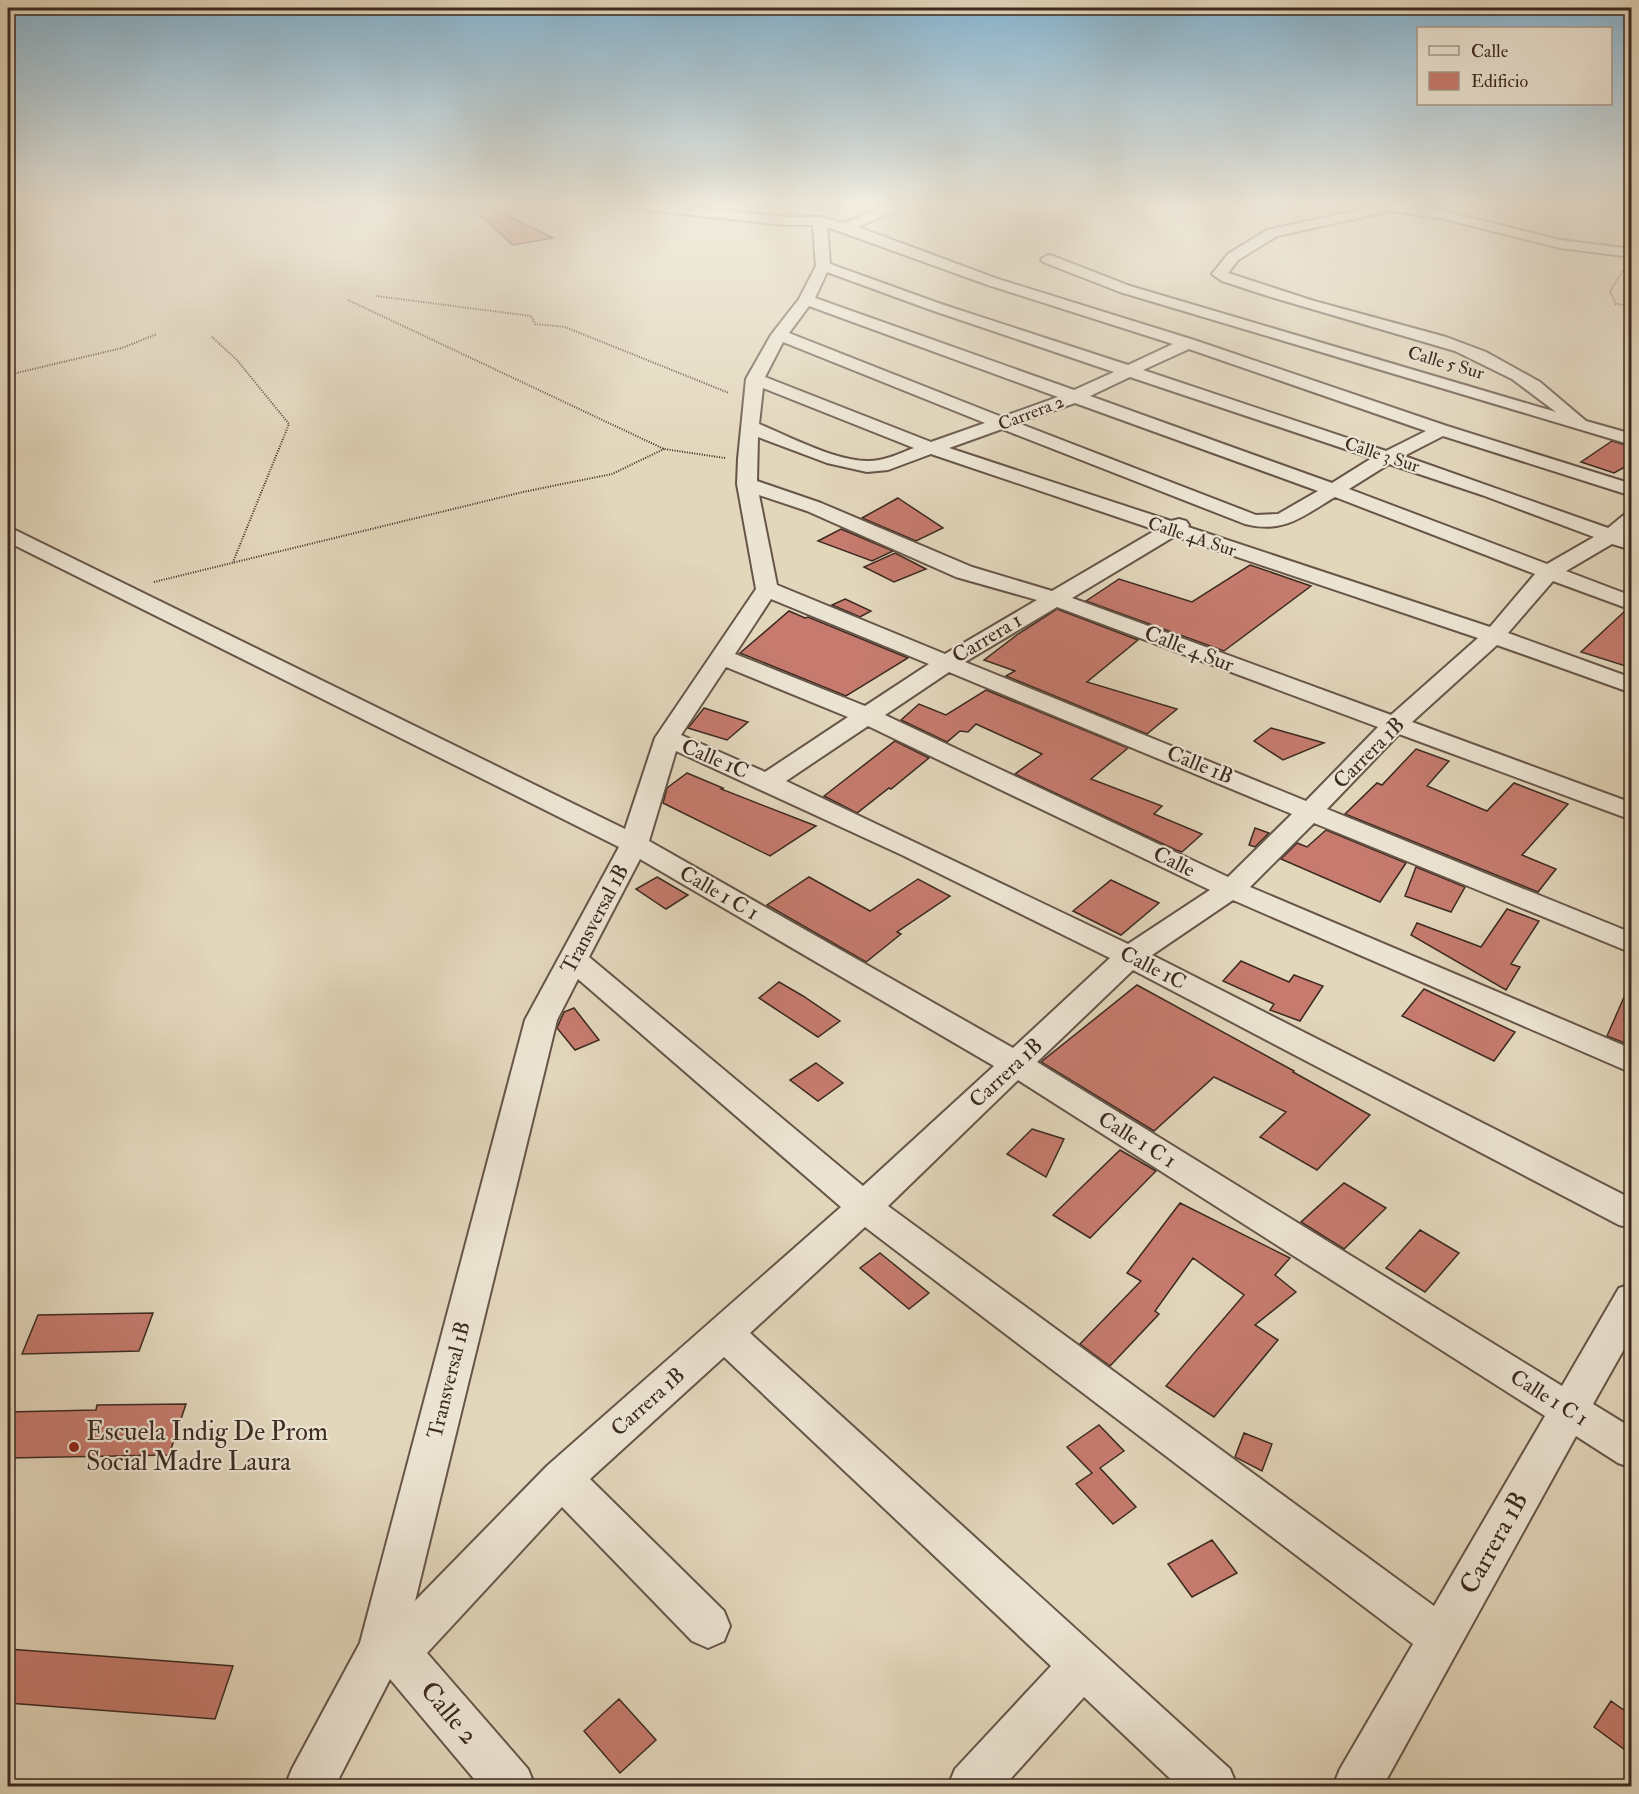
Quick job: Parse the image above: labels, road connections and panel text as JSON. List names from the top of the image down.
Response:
{
  "streets": {
    "street": [
      "Calle 5 Sur",
      "Carrera 2",
      "Calle 3 Sur",
      "Calle 4A Sur",
      "Carrera 1",
      "Calle 4 Sur",
      "Carrera 1B",
      "Calle 1C",
      "Calle 1B",
      "Calle",
      "Calle 1 C 1",
      "Transversal 1B",
      "Calle 2"
    ]
  },
  "crossings": [
    ["Carrera 2", "Calle 3 Sur"],
    ["Carrera 2", "Calle 4A Sur"],
    ["Calle 3 Sur", "Carrera 1B"],
    ["Calle 4A Sur", "Carrera 1"],
    ["Calle 4A Sur", "Carrera 1B"],
    ["Carrera 1", "Calle 4 Sur"],
    ["Carrera 1", "Calle 1C"],
    ["Carrera 1", "Calle 1B"],
    ["Carrera 1", "Calle"],
    ["Calle 4 Sur", "Carrera 1B"],
    ["Carrera 1B", "Calle 1C"],
    ["Carrera 1B", "Calle 1B"],
    ["Carrera 1B", "Calle"],
    ["Carrera 1B", "Calle 1 C 1"],
    ["Carrera 1B", "Transversal 1B"],
    ["Carrera 1B", "Calle 2"],
    ["Calle 1C", "Transversal 1B"],
    ["Calle 1B", "Transversal 1B"],
    ["Calle", "Transversal 1B"],
    ["Calle 1 C 1", "Transversal 1B"],
    ["Transversal 1B", "Calle 2"]
  ],
  "places": ["Escuela Indig De Prom Social Madre Laura"],
  "legend": ["Calle", "Edificio"]
}
